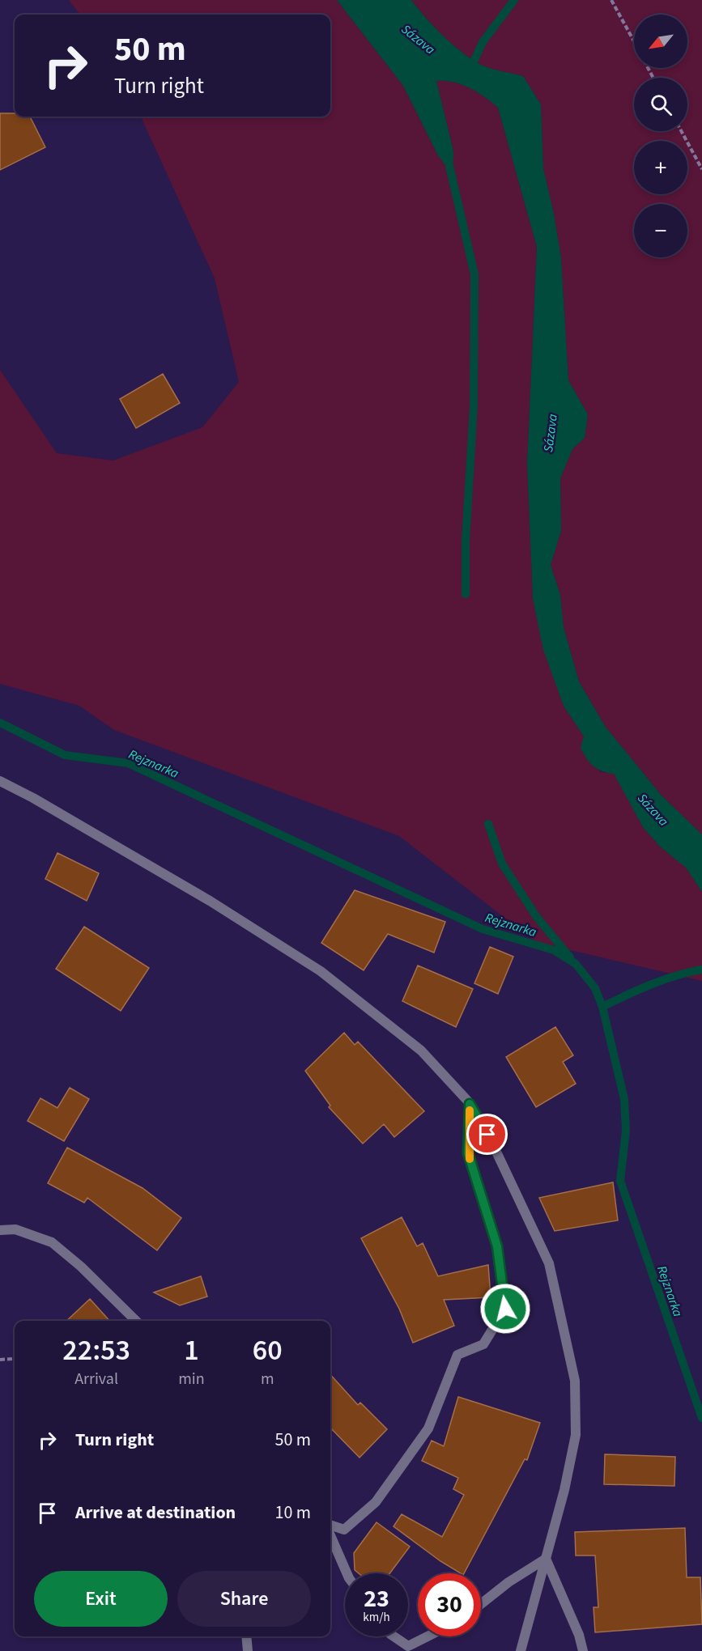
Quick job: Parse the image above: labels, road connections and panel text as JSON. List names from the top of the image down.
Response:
{
  "water": ["Sázava", "Rejznarka"],
  "north": "bottom left",
  "page": {
    "map_buttons": ["+", "−"],
    "turn": ["50 m", "Turn right"],
    "eta": [
      "22:53",
      "Arrival",
      "1",
      "min",
      "60",
      "m"
    ],
    "list": [
      {
        "name": "Turn right",
        "value": "50 m"
      },
      {
        "name": "Arrive at destination",
        "value": "10 m"
      }
    ],
    "buttons": ["Exit", "Share"],
    "speed": "23 km/h",
    "limit": "30"
  }
}
